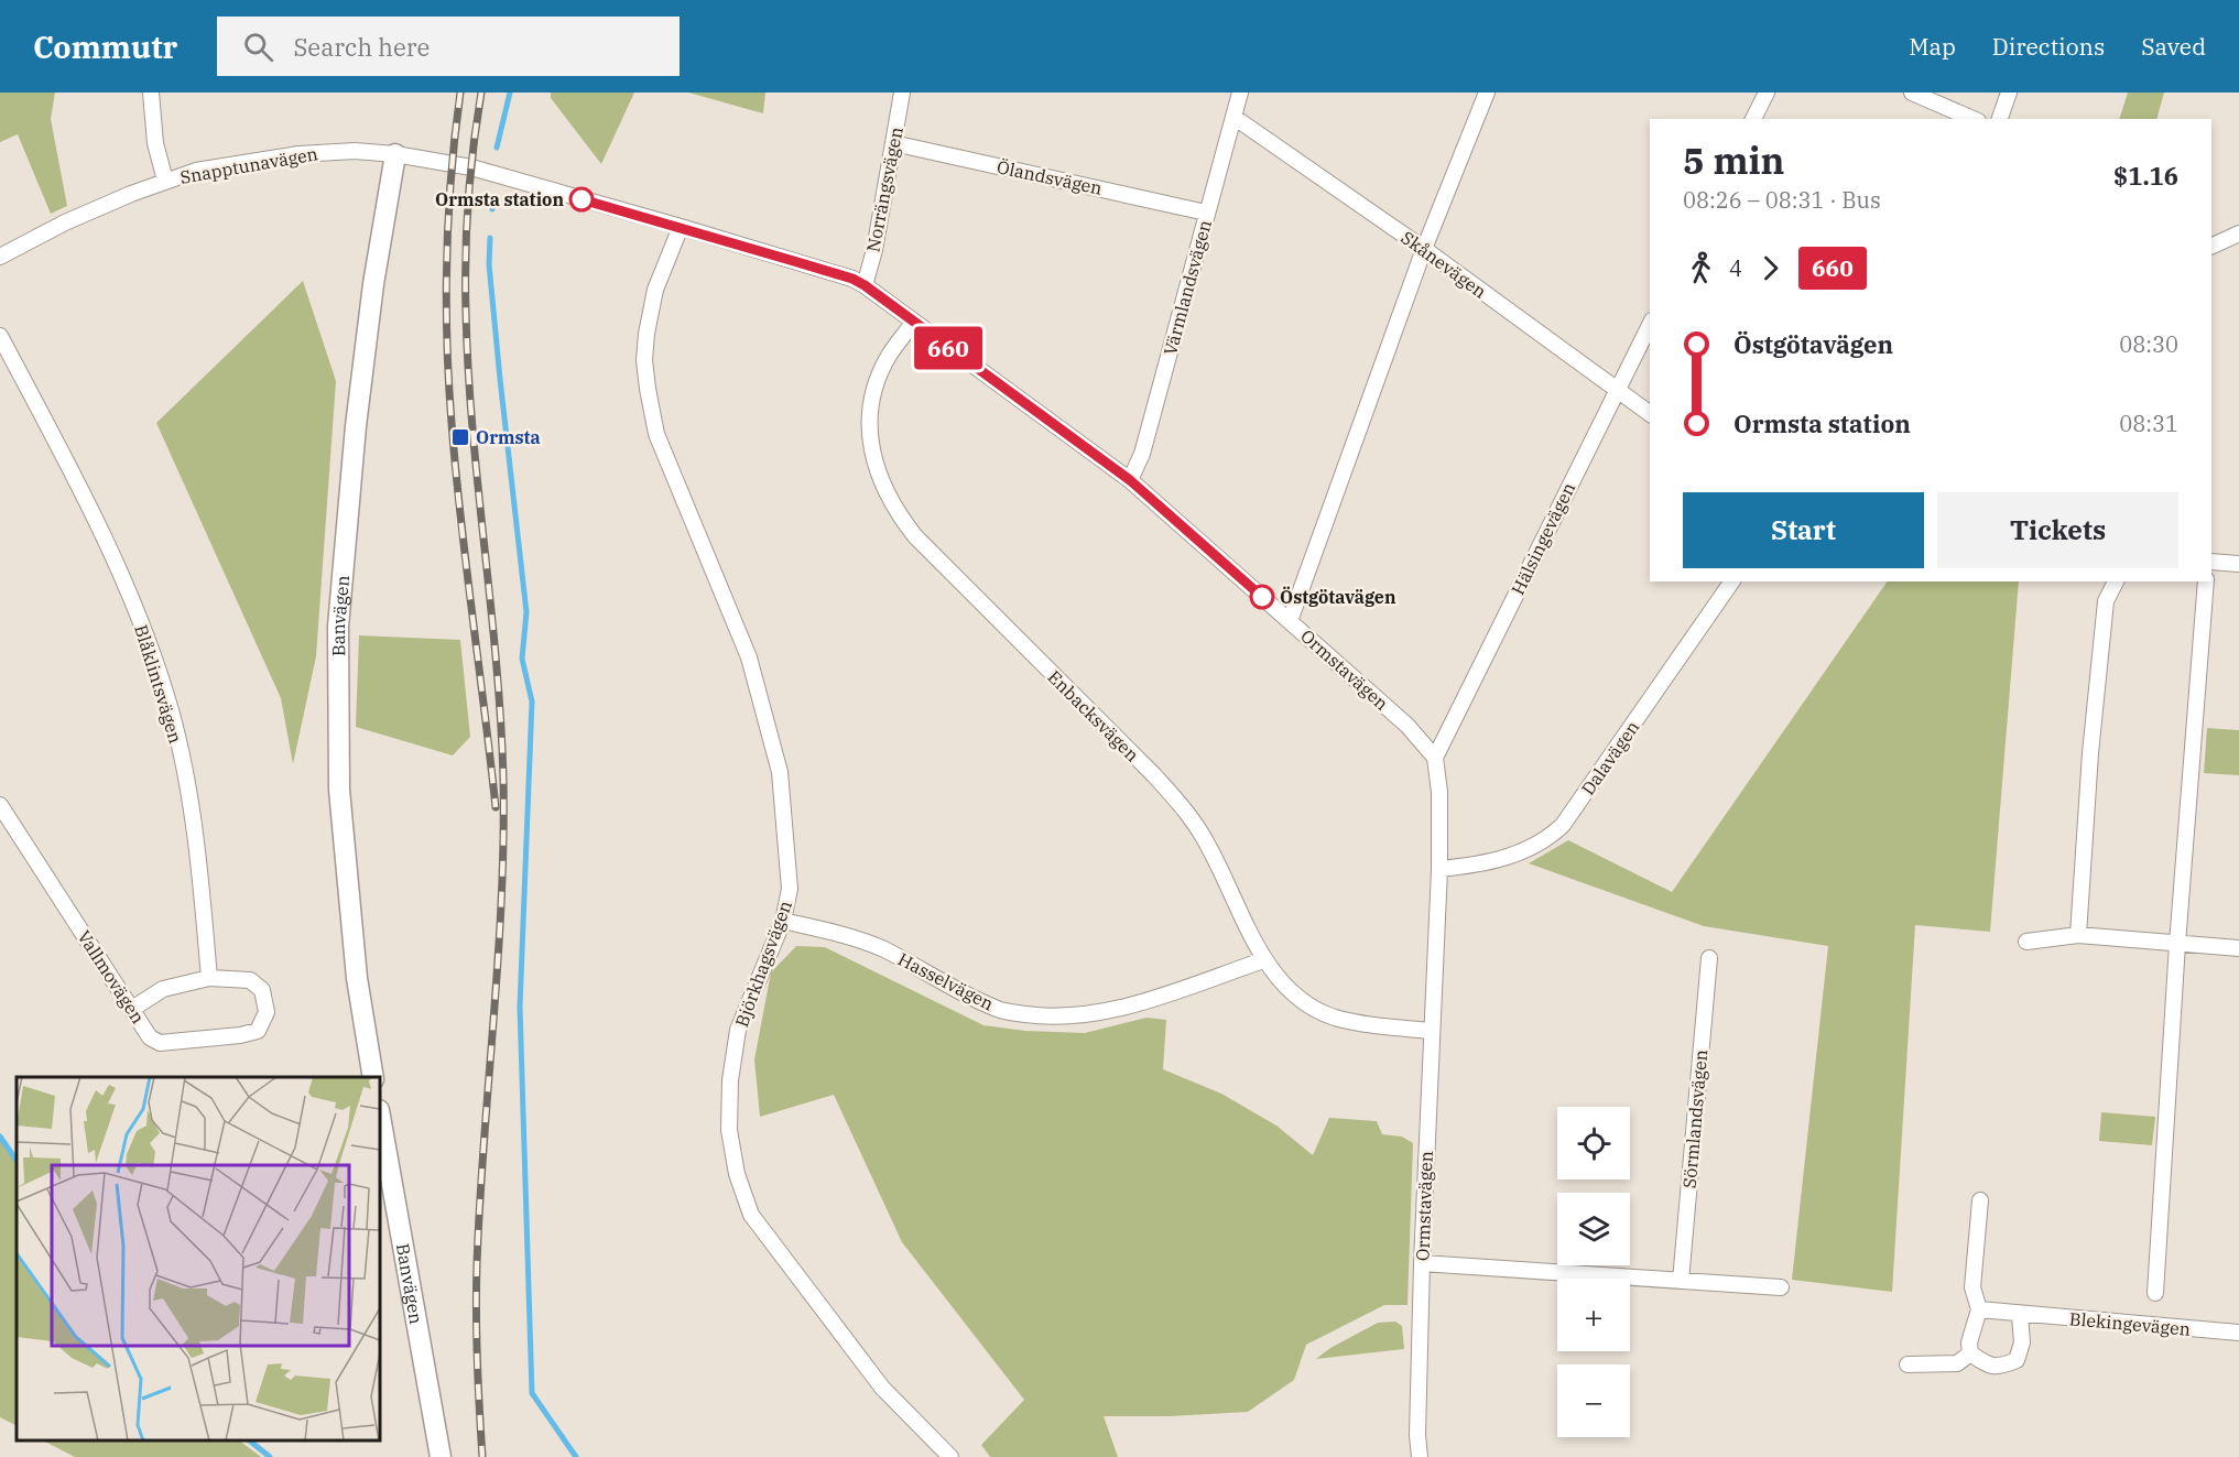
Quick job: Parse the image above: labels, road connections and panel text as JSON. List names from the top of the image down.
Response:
{
  "streets": {
    "street": [
      "Snapptunavägen",
      "Ölandsvägen",
      "Norrängsvägen",
      "Skånevägen",
      "Värmlandsvägen",
      "Hälsingevägen",
      "Banvägen",
      "Ormstavägen",
      "Blåklintsvägen",
      "Enbacksvägen",
      "Dalavägen",
      "Björkhagsvägen",
      "Vallmovägen",
      "Hasselvägen",
      "Sörmlandsvägen",
      "Blekingevägen"
    ]
  },
  "crossings": [
    ["Snapptunavägen", "Banvägen"],
    ["Snapptunavägen", "Ormstavägen"],
    ["Ölandsvägen", "Norrängsvägen"],
    ["Ölandsvägen", "Värmlandsvägen"],
    ["Norrängsvägen", "Ormstavägen"],
    ["Skånevägen", "Värmlandsvägen"],
    ["Skånevägen", "Hälsingevägen"],
    ["Värmlandsvägen", "Ormstavägen"],
    ["Hälsingevägen", "Ormstavägen"],
    ["Banvägen", "Ormstavägen"],
    ["Ormstavägen", "Enbacksvägen"],
    ["Ormstavägen", "Dalavägen"],
    ["Ormstavägen", "Björkhagsvägen"],
    ["Blåklintsvägen", "Vallmovägen"],
    ["Enbacksvägen", "Hasselvägen"],
    ["Björkhagsvägen", "Hasselvägen"]
  ],
  "places": {
    "other": ["Ormsta station", "Östgötavägen"],
    "transit": ["Ormsta"]
  },
  "lines": ["bus line 660"],
  "page": {
    "header": "Commutr",
    "search": "Search here",
    "nav": ["Map", "Directions", "Saved"],
    "on_map": "660",
    "heading": ["5 min", "08:26 – 08:31 · Bus", "$1.16"],
    "legs": ["4", "660"],
    "list": [
      {
        "name": "Östgötavägen",
        "value": "08:30"
      },
      {
        "name": "Ormsta station",
        "value": "08:31"
      }
    ],
    "buttons": ["Start", "Tickets"],
    "map_buttons": ["+", "−"]
  }
}
